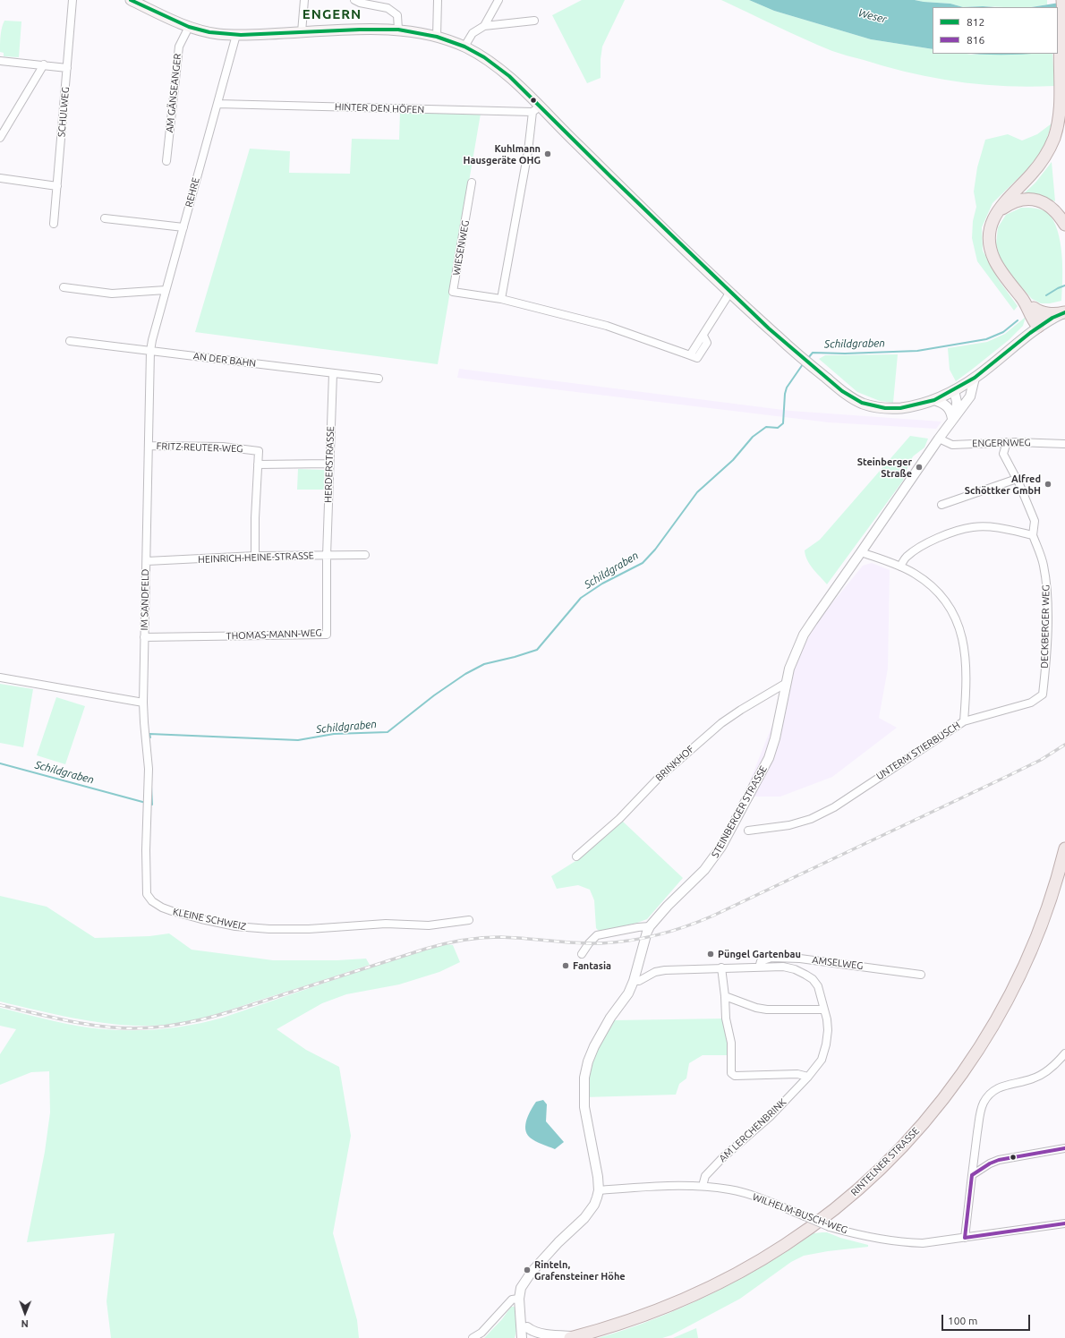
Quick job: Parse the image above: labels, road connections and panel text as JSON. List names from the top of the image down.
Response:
{
  "streets": {
    "main road": ["RINTELNER STRASSE"],
    "street": [
      "AM GÄNSEANGER",
      "HINTER DEN HÖFEN",
      "SCHULWEG",
      "REHRE",
      "WIESENWEG",
      "AN DER BAHN",
      "ENGERNWEG",
      "FRITZ-REUTER-WEG",
      "HERDERSTRASSE",
      "HEINRICH-HEINE-STRASSE",
      "IM SANDFELD",
      "DECKBERGER WEG",
      "THOMAS-MANN-WEG",
      "UNTERM STIERBUSCH",
      "BRINKHOF",
      "STEINBERGER STRASSE",
      "KLEINE SCHWEIZ",
      "AMSELWEG",
      "AM LERCHENBRINK",
      "WILHELM-BUSCH-WEG"
    ]
  },
  "crossings": [
    ["HINTER DEN HÖFEN", "REHRE"],
    ["REHRE", "AN DER BAHN"],
    ["REHRE", "IM SANDFELD"],
    ["AN DER BAHN", "HERDERSTRASSE"],
    ["AN DER BAHN", "IM SANDFELD"],
    ["ENGERNWEG", "STEINBERGER STRASSE"],
    ["FRITZ-REUTER-WEG", "HEINRICH-HEINE-STRASSE"],
    ["FRITZ-REUTER-WEG", "IM SANDFELD"],
    ["HERDERSTRASSE", "HEINRICH-HEINE-STRASSE"],
    ["HERDERSTRASSE", "THOMAS-MANN-WEG"],
    ["HEINRICH-HEINE-STRASSE", "IM SANDFELD"],
    ["HEINRICH-HEINE-STRASSE", "THOMAS-MANN-WEG"],
    ["IM SANDFELD", "THOMAS-MANN-WEG"],
    ["IM SANDFELD", "KLEINE SCHWEIZ"],
    ["DECKBERGER WEG", "UNTERM STIERBUSCH"],
    ["UNTERM STIERBUSCH", "STEINBERGER STRASSE"],
    ["BRINKHOF", "STEINBERGER STRASSE"],
    ["STEINBERGER STRASSE", "AM LERCHENBRINK"],
    ["STEINBERGER STRASSE", "WILHELM-BUSCH-WEG"],
    ["AMSELWEG", "AM LERCHENBRINK"],
    ["AM LERCHENBRINK", "WILHELM-BUSCH-WEG"]
  ],
  "districts": ["ENGERN"],
  "water": ["Weser", "Schildgraben"],
  "places": [
    "Kuhlmann Hausgeräte OHG",
    "Steinberger Straße",
    "Alfred Schöttker GmbH",
    "Püngel Gartenbau",
    "Fantasia",
    "Rinteln, Grafensteiner Höhe"
  ],
  "lines": ["transit line 812", "transit line 816"],
  "legend": ["812", "816"],
  "scale_bar": "100 m",
  "north": "bottom"
}
